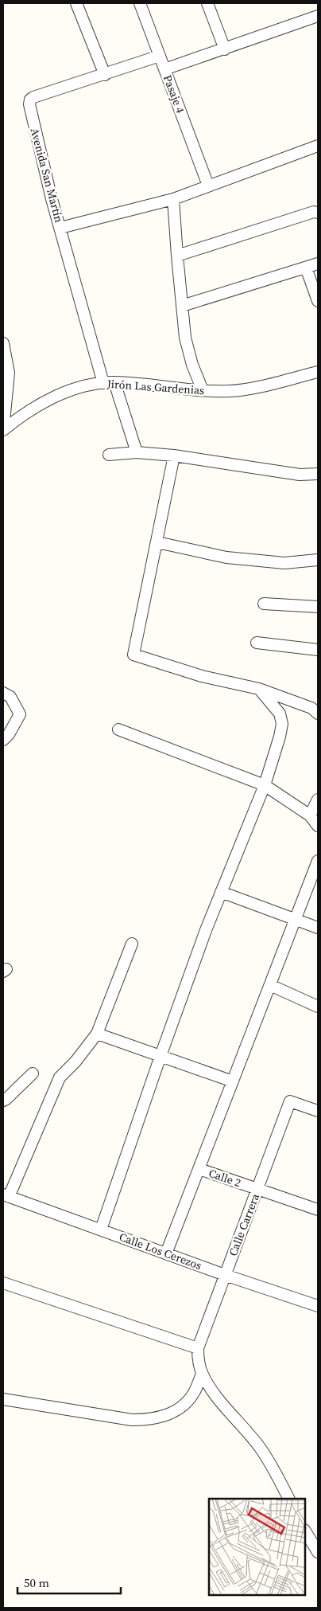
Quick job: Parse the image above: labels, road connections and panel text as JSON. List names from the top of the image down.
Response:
{
  "streets": {
    "street": [
      "Pasaje 4",
      "Avenida San Martín",
      "Jirón Las Gardenias",
      "Calle 2",
      "Calle Carrera",
      "Calle Los Cerezos"
    ]
  },
  "crossings": [
    ["Pasaje 4", "Avenida San Martín"],
    ["Avenida San Martín", "Jirón Las Gardenias"],
    ["Calle 2", "Calle Carrera"],
    ["Calle Carrera", "Calle Los Cerezos"]
  ],
  "scale_bar": "50 m"
}
